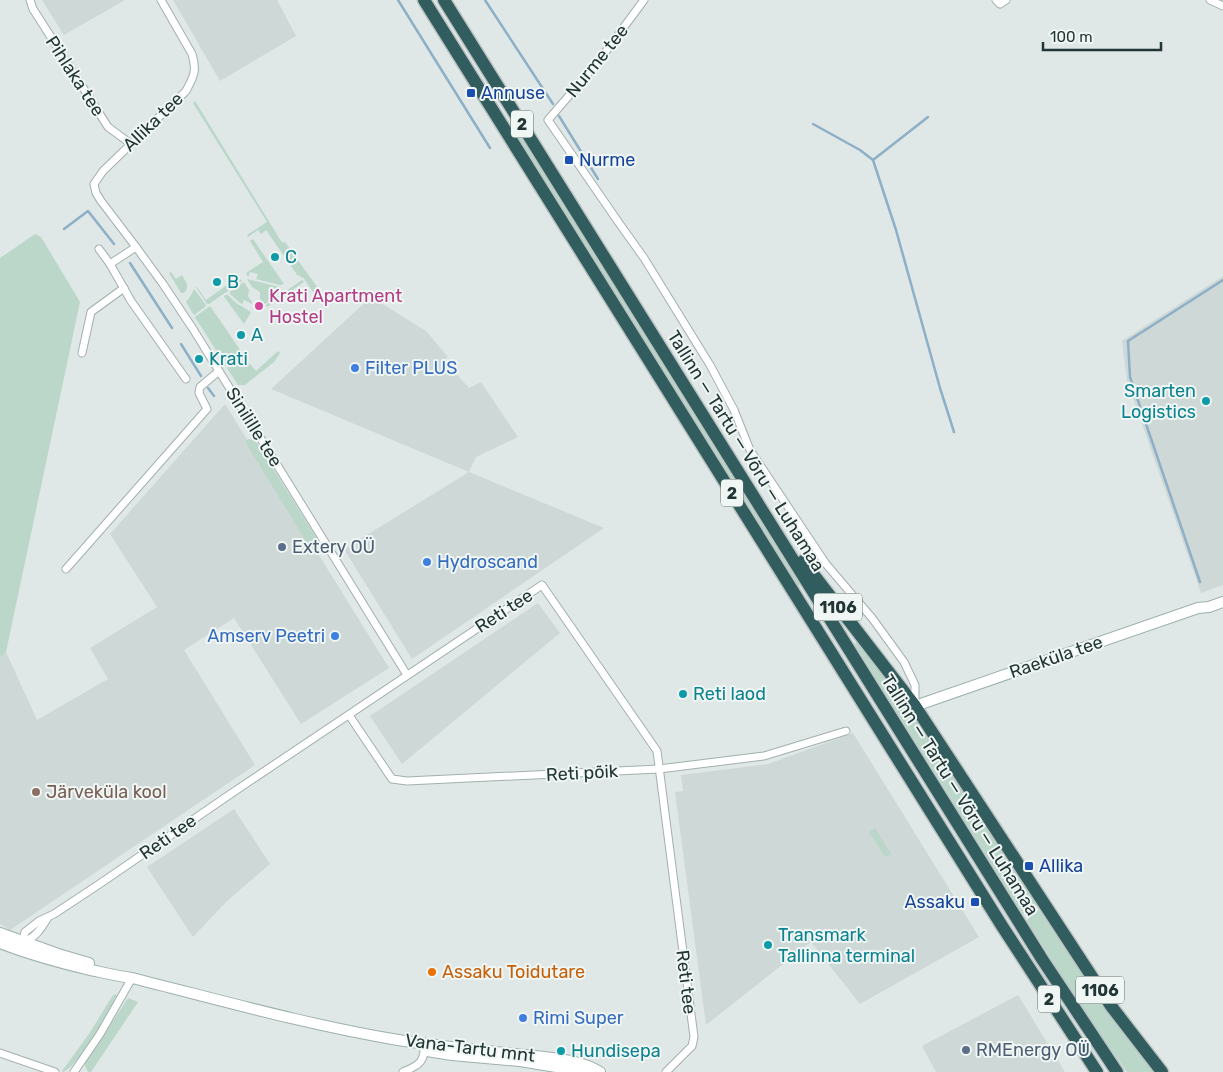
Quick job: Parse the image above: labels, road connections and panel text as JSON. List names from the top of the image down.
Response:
{
  "streets": {
    "highway": ["2", "Tallinn — Tartu — Võru — Luhamaa", "1106"],
    "street": [
      "Nurme tee",
      "Pihlaka tee",
      "Allika tee",
      "Sinilille tee",
      "Reti tee",
      "Raeküla tee",
      "Reti põik",
      "Vana-Tartu mnt"
    ]
  },
  "crossings": [
    ["Nurme tee", "1106"],
    ["Nurme tee", "Raeküla tee"],
    ["Pihlaka tee", "Allika tee"],
    ["Allika tee", "Sinilille tee"],
    ["Sinilille tee", "Reti tee"],
    ["Tallinn — Tartu — Võru — Luhamaa", "1106"],
    ["1106", "Raeküla tee"],
    ["Reti tee", "Reti põik"],
    ["Reti tee", "Vana-Tartu mnt"]
  ],
  "places": {
    "transit": [
      "Annuse",
      "Nurme",
      "Allika",
      "Assaku"
    ],
    "other": [
      "C",
      "B",
      "Krati Apartment Hostel",
      "A",
      "Krati",
      "Filter PLUS",
      "Smarten Logistics",
      "Extery OÜ",
      "Hydroscand",
      "Amserv Peetri",
      "Reti laod",
      "Järveküla kool",
      "Transmark Tallinna terminal",
      "Assaku Toidutare",
      "Rimi Super",
      "RMEnergy OÜ",
      "Hundisepa"
    ]
  },
  "scale_bar": "100 m"
}
